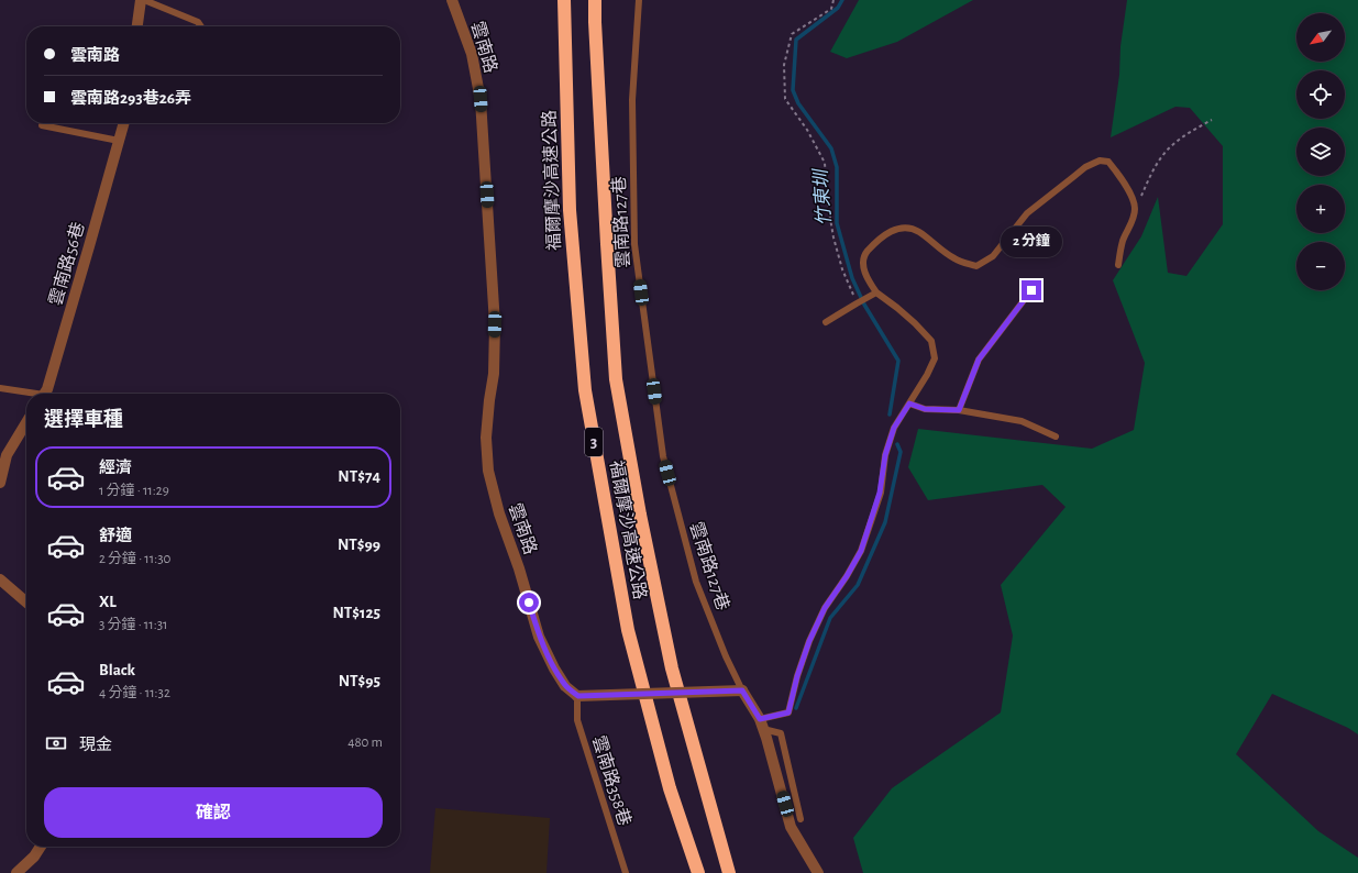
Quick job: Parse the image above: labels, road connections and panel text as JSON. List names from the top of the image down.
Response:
{
  "streets": {
    "highway": ["福爾摩沙高速公路", "3"],
    "street": ["雲南路", "雲南路56巷"],
    "lane": ["雲南路127巷", "雲南路358巷"]
  },
  "crossings": [
    ["雲南路", "雲南路358巷"]
  ],
  "water": ["竹東圳"],
  "north": "bottom left",
  "page": {
    "map_buttons": ["+", "−"],
    "banner": ["雲南路", "雲南路293巷26弄"],
    "bubble": "2 分鐘",
    "heading": "選擇車種",
    "list": [
      {
        "name": "經濟",
        "note": "1 分鐘 · 11:29",
        "value": "NT$74"
      },
      {
        "name": "舒適",
        "note": "2 分鐘 · 11:30",
        "value": "NT$99"
      },
      {
        "name": "XL",
        "note": "3 分鐘 · 11:31",
        "value": "NT$125"
      },
      {
        "name": "Black",
        "note": "4 分鐘 · 11:32",
        "value": "NT$95"
      }
    ],
    "pay": ["現金", "480 m"],
    "buttons": "確認"
  }
}
